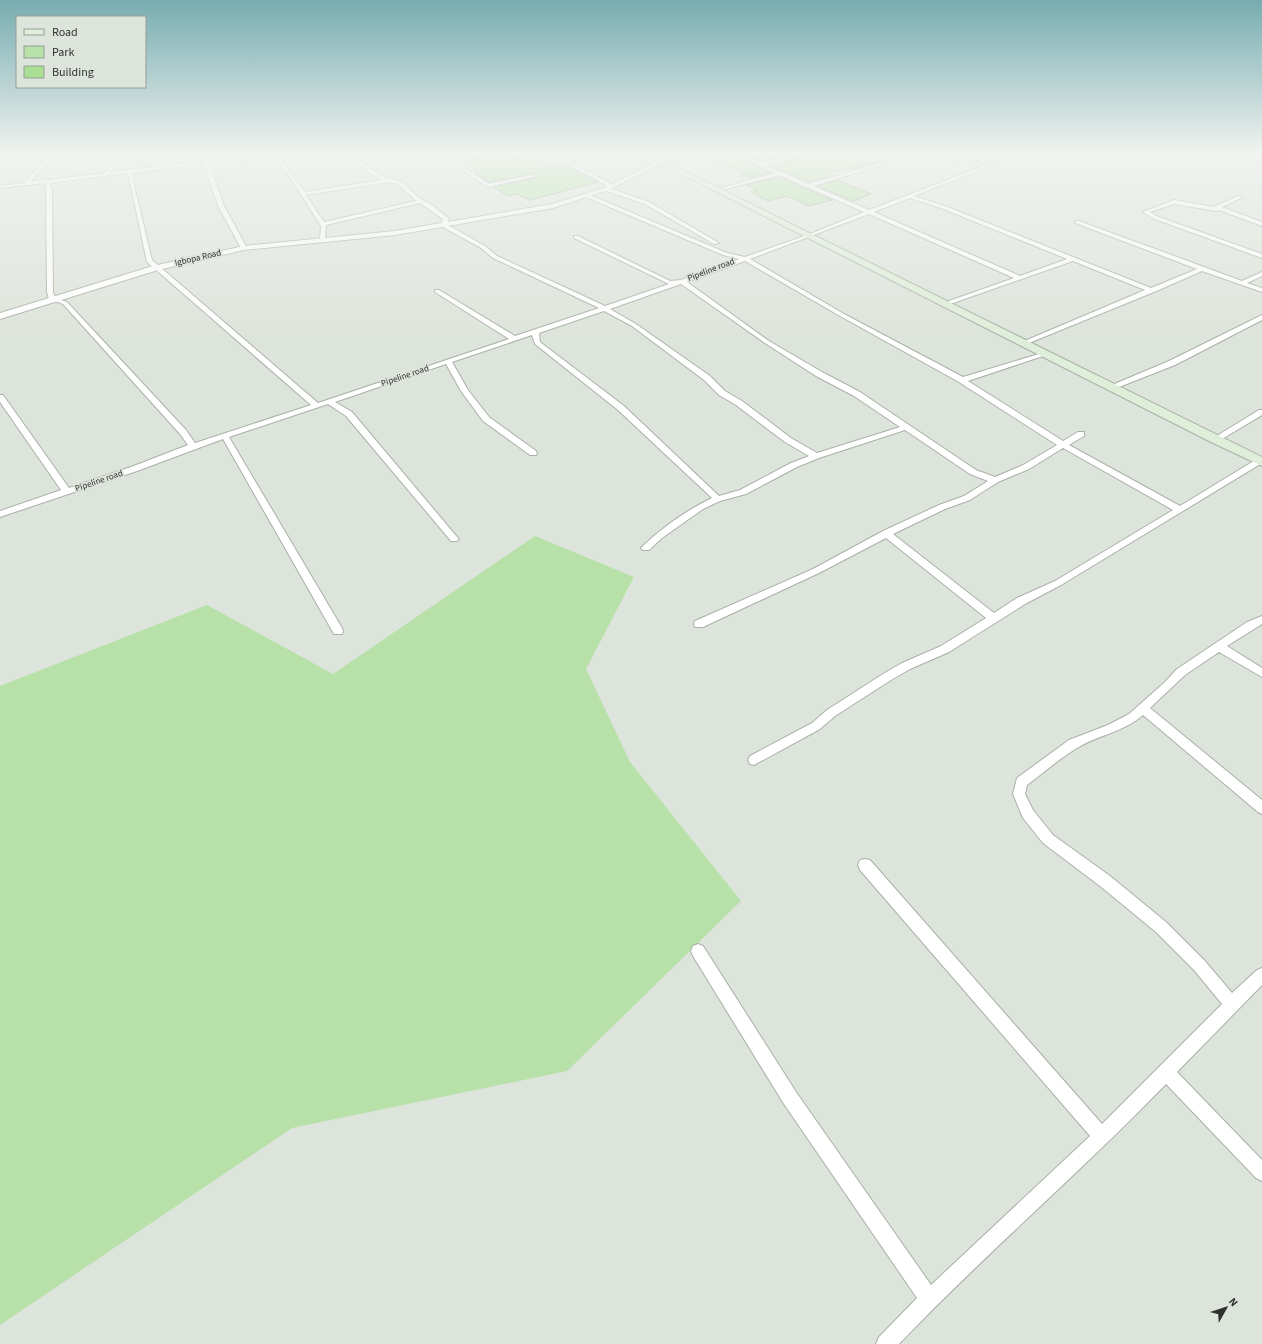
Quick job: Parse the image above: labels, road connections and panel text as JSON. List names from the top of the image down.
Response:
{
  "streets": {
    "street": ["Igbopa Road", "Pipeline road"]
  },
  "legend": ["Road", "Park", "Building"],
  "north": "top right"
}
